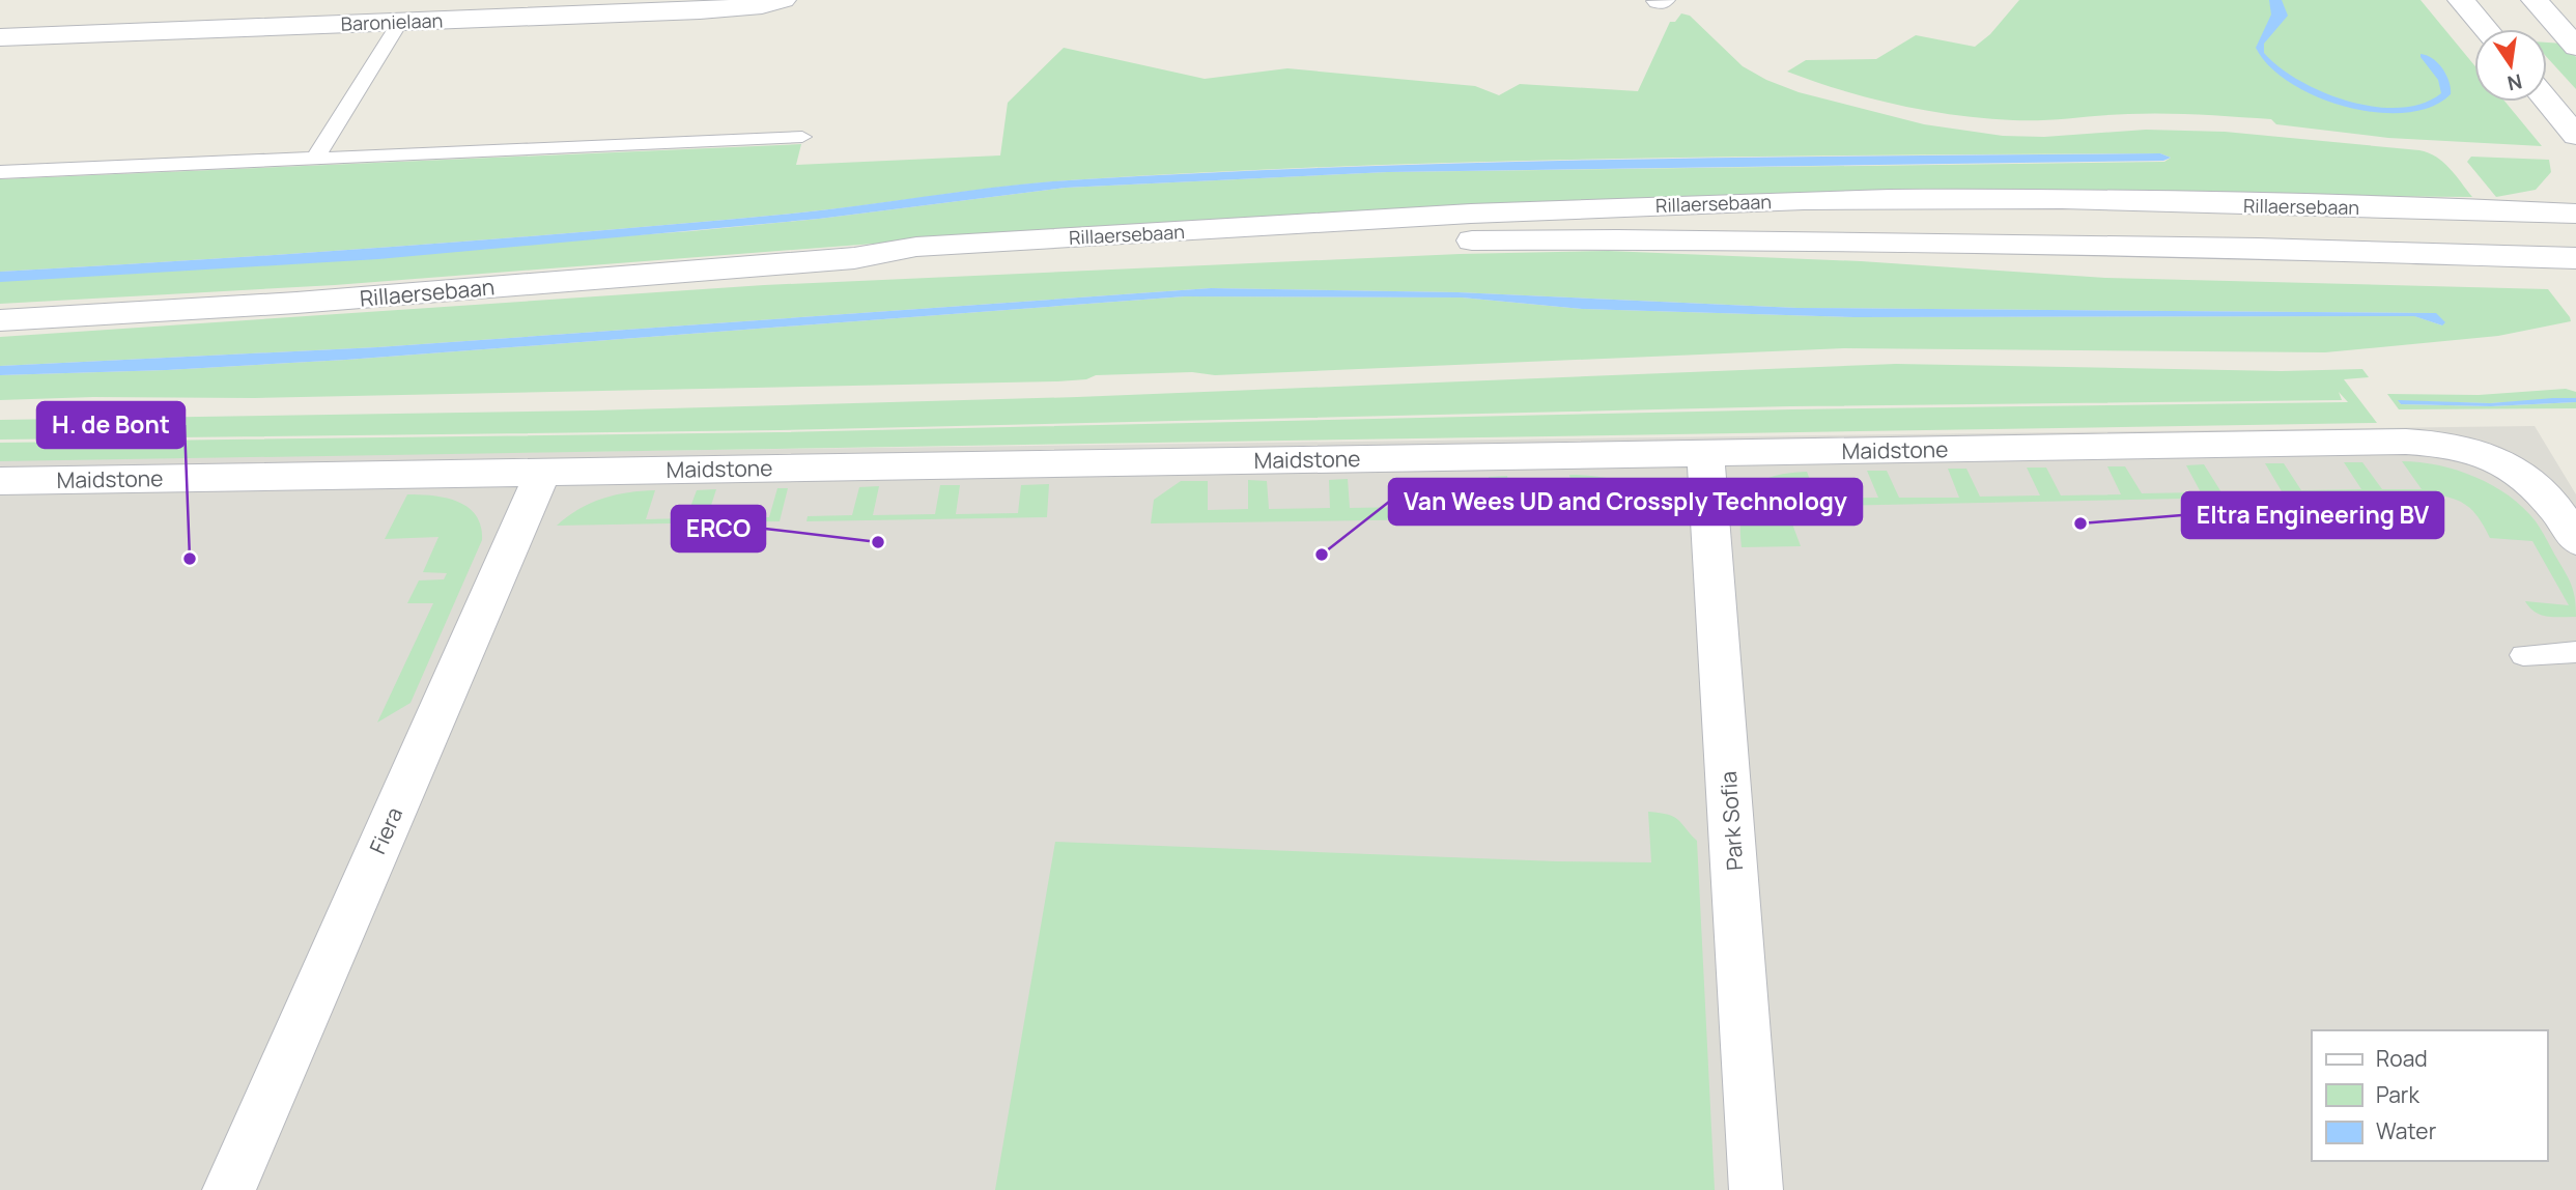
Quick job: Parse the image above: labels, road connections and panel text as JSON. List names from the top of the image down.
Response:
{
  "streets": {
    "street": [
      "Baronielaan",
      "Rillaersebaan",
      "Maidstone",
      "Park Sofia",
      "Fiera"
    ]
  },
  "crossings": [
    ["Maidstone", "Park Sofia"],
    ["Maidstone", "Fiera"]
  ],
  "places": [
    "Eltra Engineering BV",
    "ERCO",
    "Van Wees UD and Crossply Technology",
    "H. de Bont"
  ],
  "legend": ["Road", "Park", "Water"],
  "north": "bottom"
}
